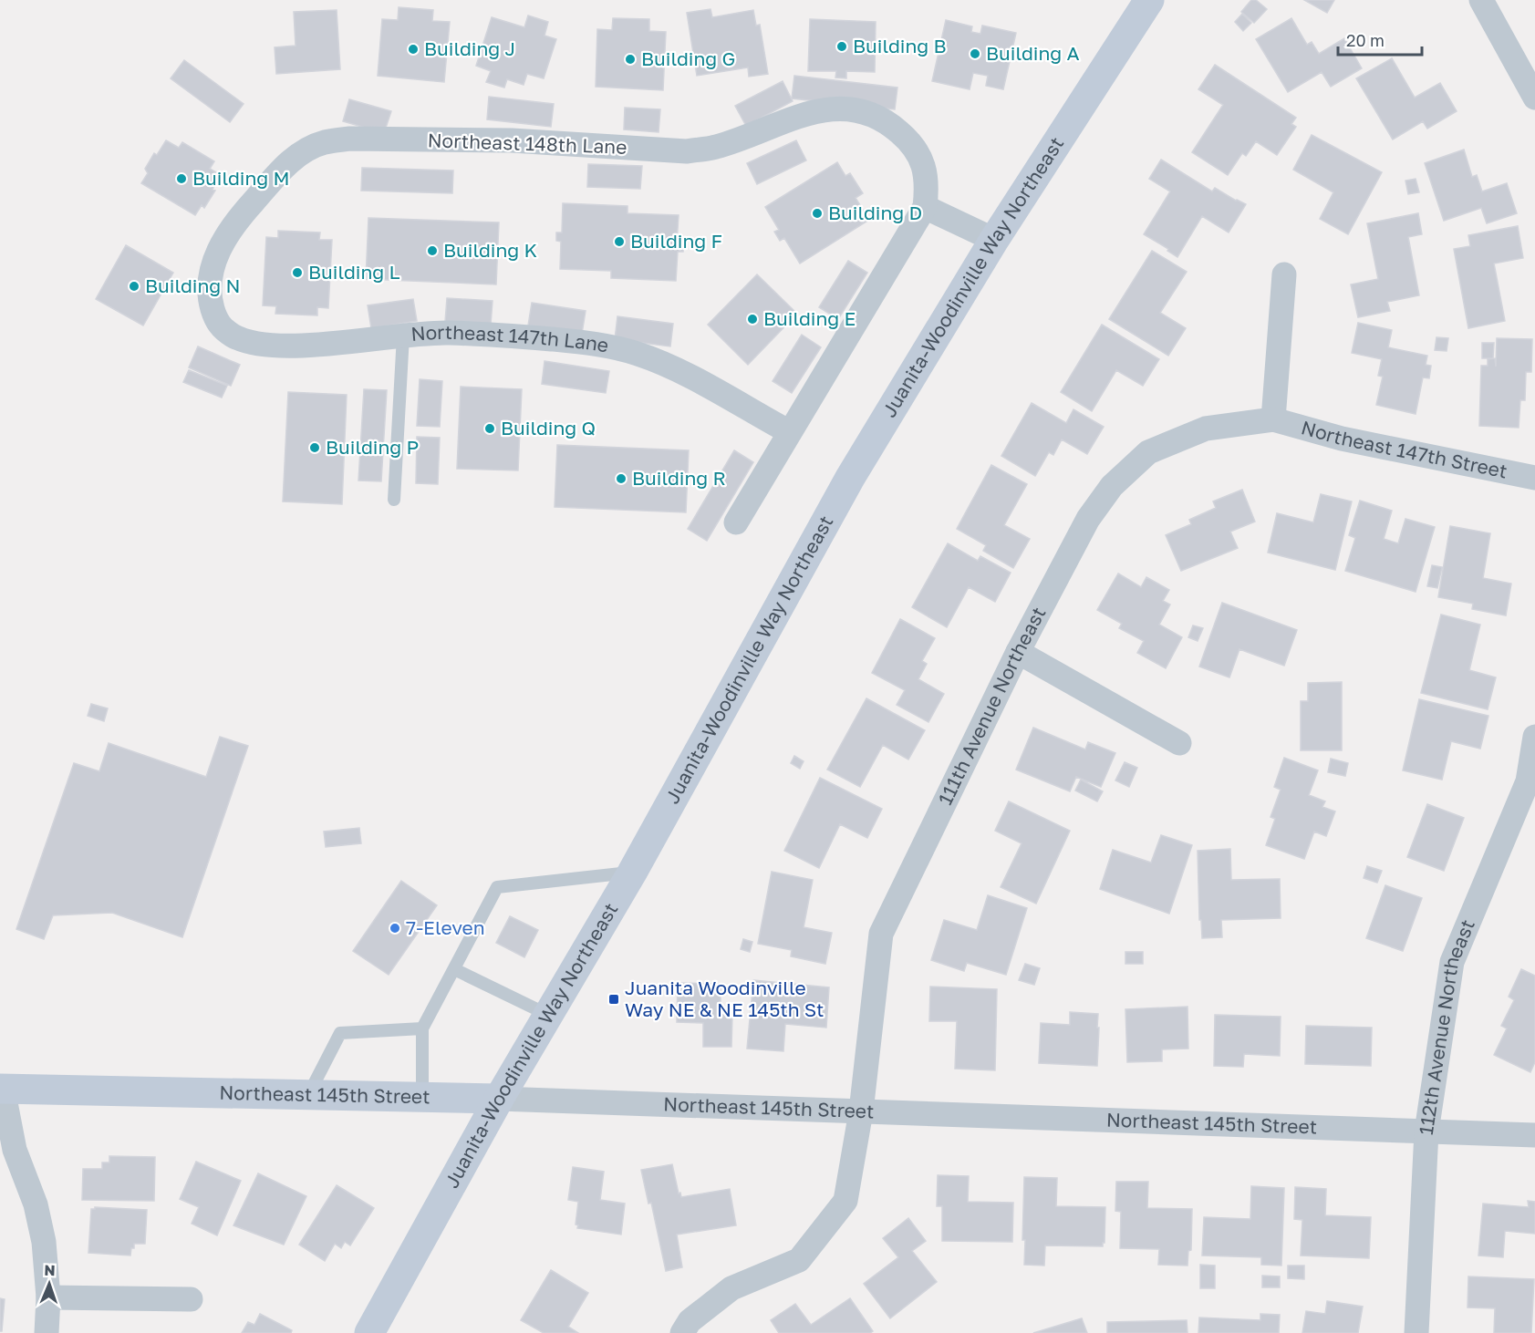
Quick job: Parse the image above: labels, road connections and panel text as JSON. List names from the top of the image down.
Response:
{
  "streets": {
    "main road": ["Juanita-Woodinville Way Northeast", "Northeast 145th Street"],
    "street": [
      "Northeast 148th Lane",
      "Northeast 147th Lane",
      "Northeast 147th Street",
      "111th Avenue Northeast",
      "112th Avenue Northeast"
    ]
  },
  "crossings": [
    ["Northeast 148th Lane", "Northeast 147th Lane"],
    ["Juanita-Woodinville Way Northeast", "Northeast 145th Street"],
    ["Northeast 147th Street", "111th Avenue Northeast"],
    ["111th Avenue Northeast", "Northeast 145th Street"],
    ["112th Avenue Northeast", "Northeast 145th Street"]
  ],
  "places": {
    "other": [
      "Building B",
      "Building J",
      "Building A",
      "Building G",
      "Building M",
      "Building D",
      "Building F",
      "Building K",
      "Building L",
      "Building N",
      "Building E",
      "Building Q",
      "Building P",
      "Building R",
      "7-Eleven"
    ],
    "transit": ["Juanita Woodinville Way NE & NE 145th St"]
  },
  "scale_bar": "20 m",
  "north": "top"
}
